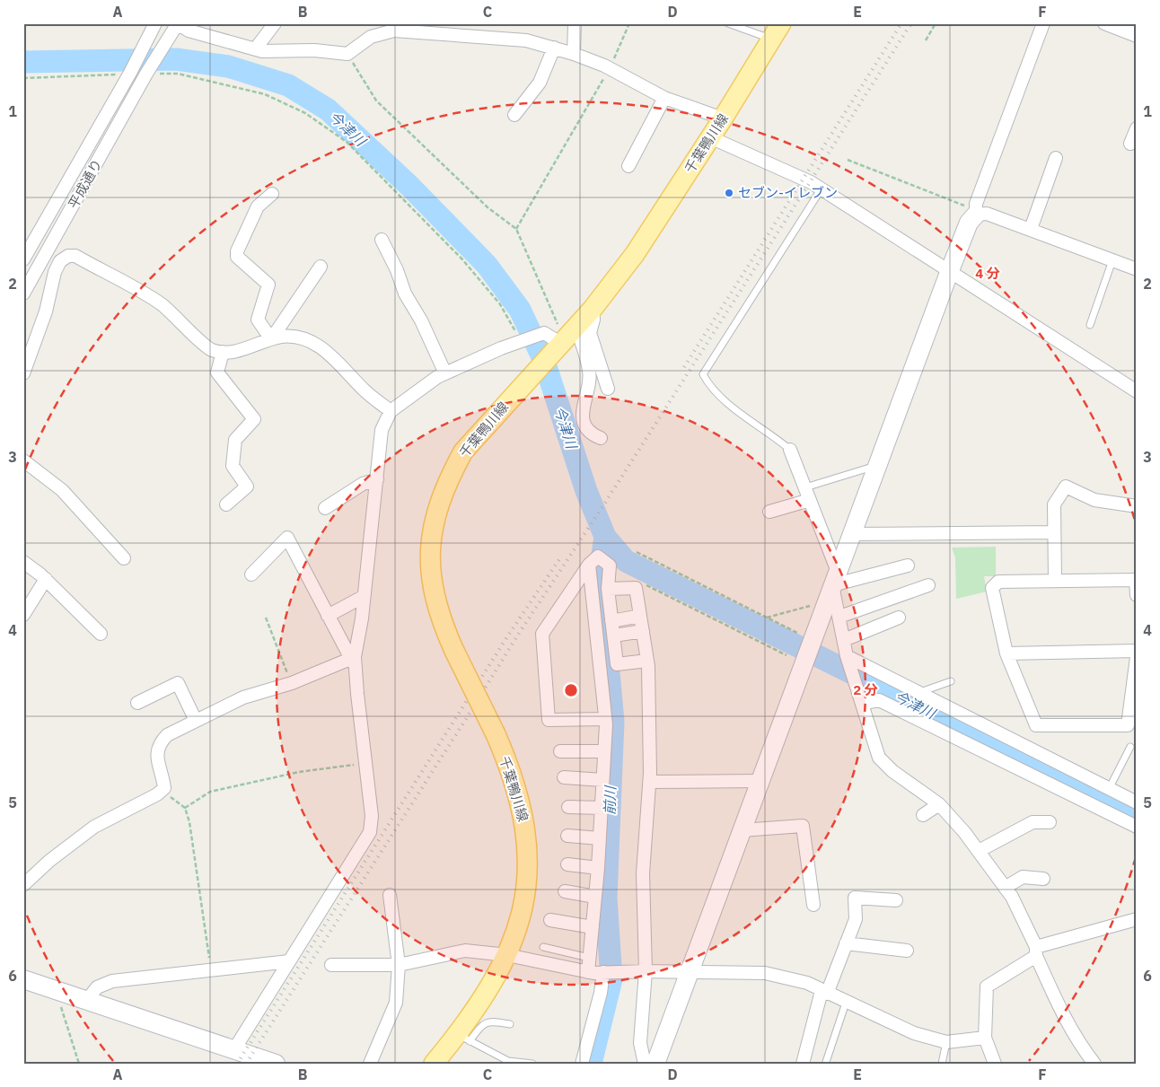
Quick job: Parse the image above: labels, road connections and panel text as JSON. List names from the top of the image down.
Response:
{
  "streets": {
    "main road": ["千葉鴨川線"],
    "street": ["平成通り"]
  },
  "water": ["今津川", "前川"],
  "places": ["セブン-イレブン"],
  "grid": {
    "columns": [
      "A",
      "B",
      "C",
      "D",
      "E",
      "F"
    ],
    "rows": [
      "1",
      "2",
      "3",
      "4",
      "5",
      "6"
    ]
  },
  "rings": ["4 分", "2 分"]
}
